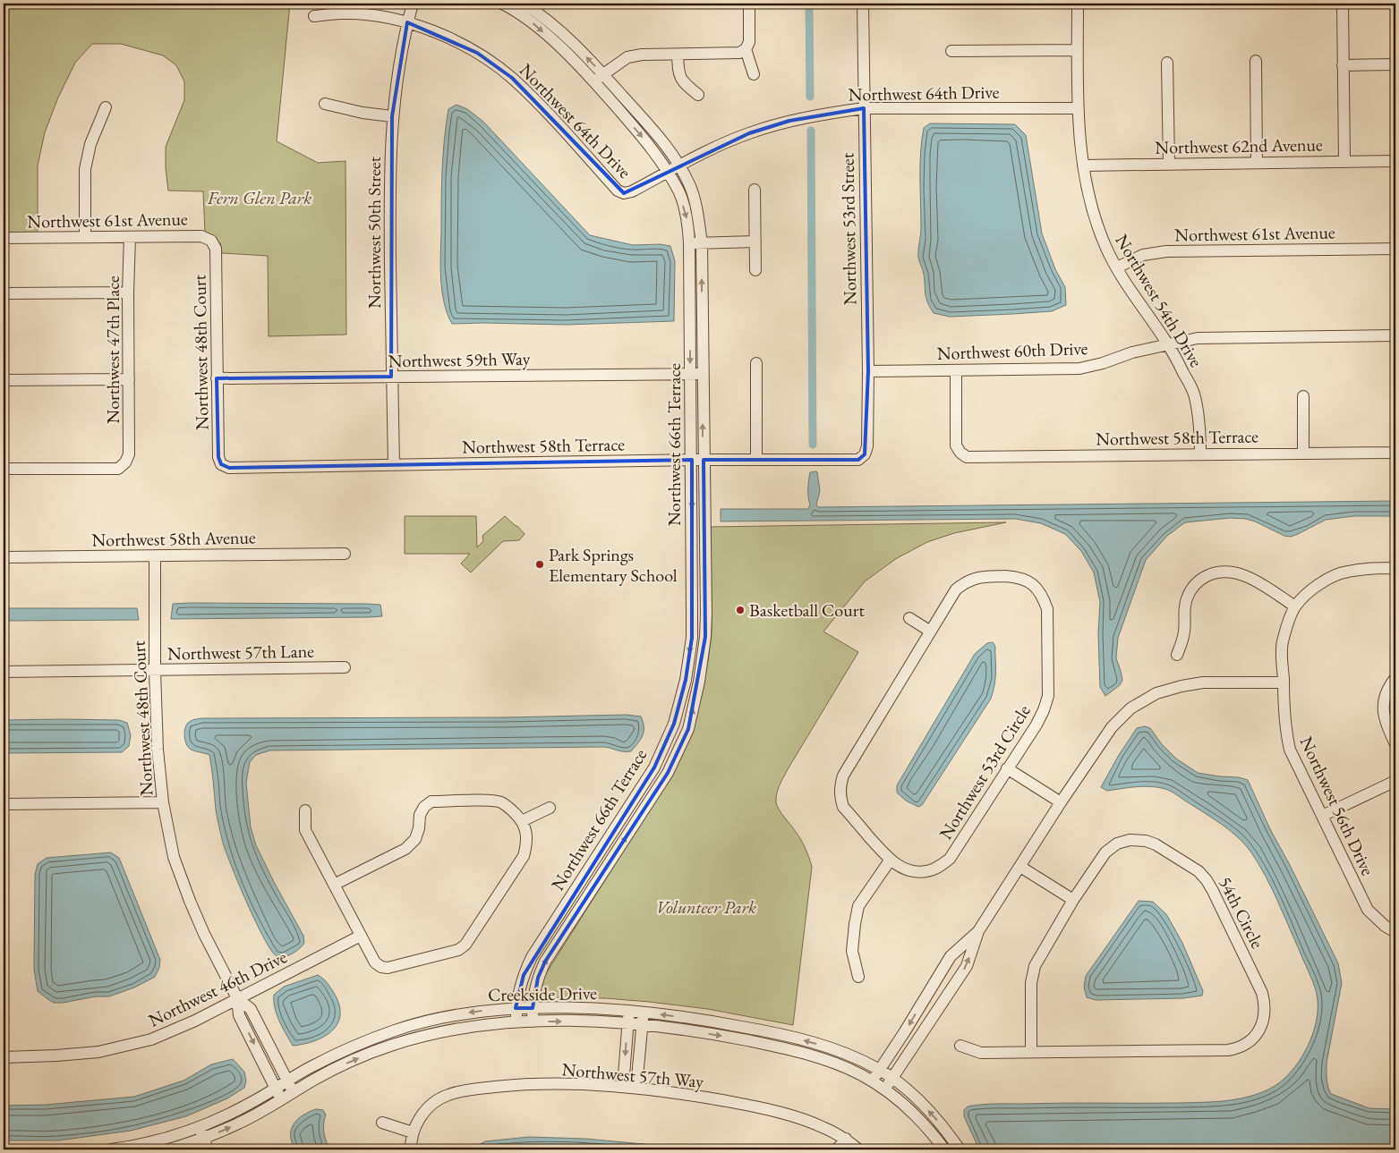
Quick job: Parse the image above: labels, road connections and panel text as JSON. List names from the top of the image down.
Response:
{
  "streets": {
    "street": [
      "Northwest 64th Drive",
      "Northwest 62nd Avenue",
      "Northwest 61st Avenue",
      "Northwest 53rd Street",
      "Northwest 50th Street",
      "Northwest 54th Drive",
      "Northwest 47th Place",
      "Northwest 60th Drive",
      "Northwest 48th Court",
      "Northwest 59th Way",
      "Northwest 58th Terrace",
      "Northwest 66th Terrace",
      "Northwest 58th Avenue",
      "Northwest 57th Lane",
      "Northwest 53rd Circle",
      "Northwest 56th Drive",
      "54th Circle",
      "Northwest 46th Drive",
      "Creekside Drive",
      "Northwest 57th Way"
    ]
  },
  "crossings": [
    ["Northwest 64th Drive", "Northwest 53rd Street"],
    ["Northwest 64th Drive", "Northwest 50th Street"],
    ["Northwest 64th Drive", "Northwest 54th Drive"],
    ["Northwest 64th Drive", "Northwest 66th Terrace"],
    ["Northwest 62nd Avenue", "Northwest 54th Drive"],
    ["Northwest 61st Avenue", "Northwest 54th Drive"],
    ["Northwest 61st Avenue", "Northwest 47th Place"],
    ["Northwest 61st Avenue", "Northwest 48th Court"],
    ["Northwest 53rd Street", "Northwest 60th Drive"],
    ["Northwest 53rd Street", "Northwest 58th Terrace"],
    ["Northwest 50th Street", "Northwest 59th Way"],
    ["Northwest 50th Street", "Northwest 58th Terrace"],
    ["Northwest 54th Drive", "Northwest 60th Drive"],
    ["Northwest 54th Drive", "Northwest 58th Terrace"],
    ["Northwest 60th Drive", "Northwest 58th Terrace"],
    ["Northwest 48th Court", "Northwest 59th Way"],
    ["Northwest 48th Court", "Northwest 58th Terrace"],
    ["Northwest 48th Court", "Northwest 58th Avenue"],
    ["Northwest 48th Court", "Northwest 57th Lane"],
    ["Northwest 48th Court", "Northwest 46th Drive"],
    ["Northwest 48th Court", "Creekside Drive"],
    ["Northwest 59th Way", "Northwest 66th Terrace"],
    ["Northwest 58th Terrace", "Northwest 66th Terrace"],
    ["Northwest 66th Terrace", "Creekside Drive"]
  ],
  "parks": ["Fern Glen Park", "Volunteer Park"],
  "places": ["Park Springs Elementary School", "Basketball Court"]
}
